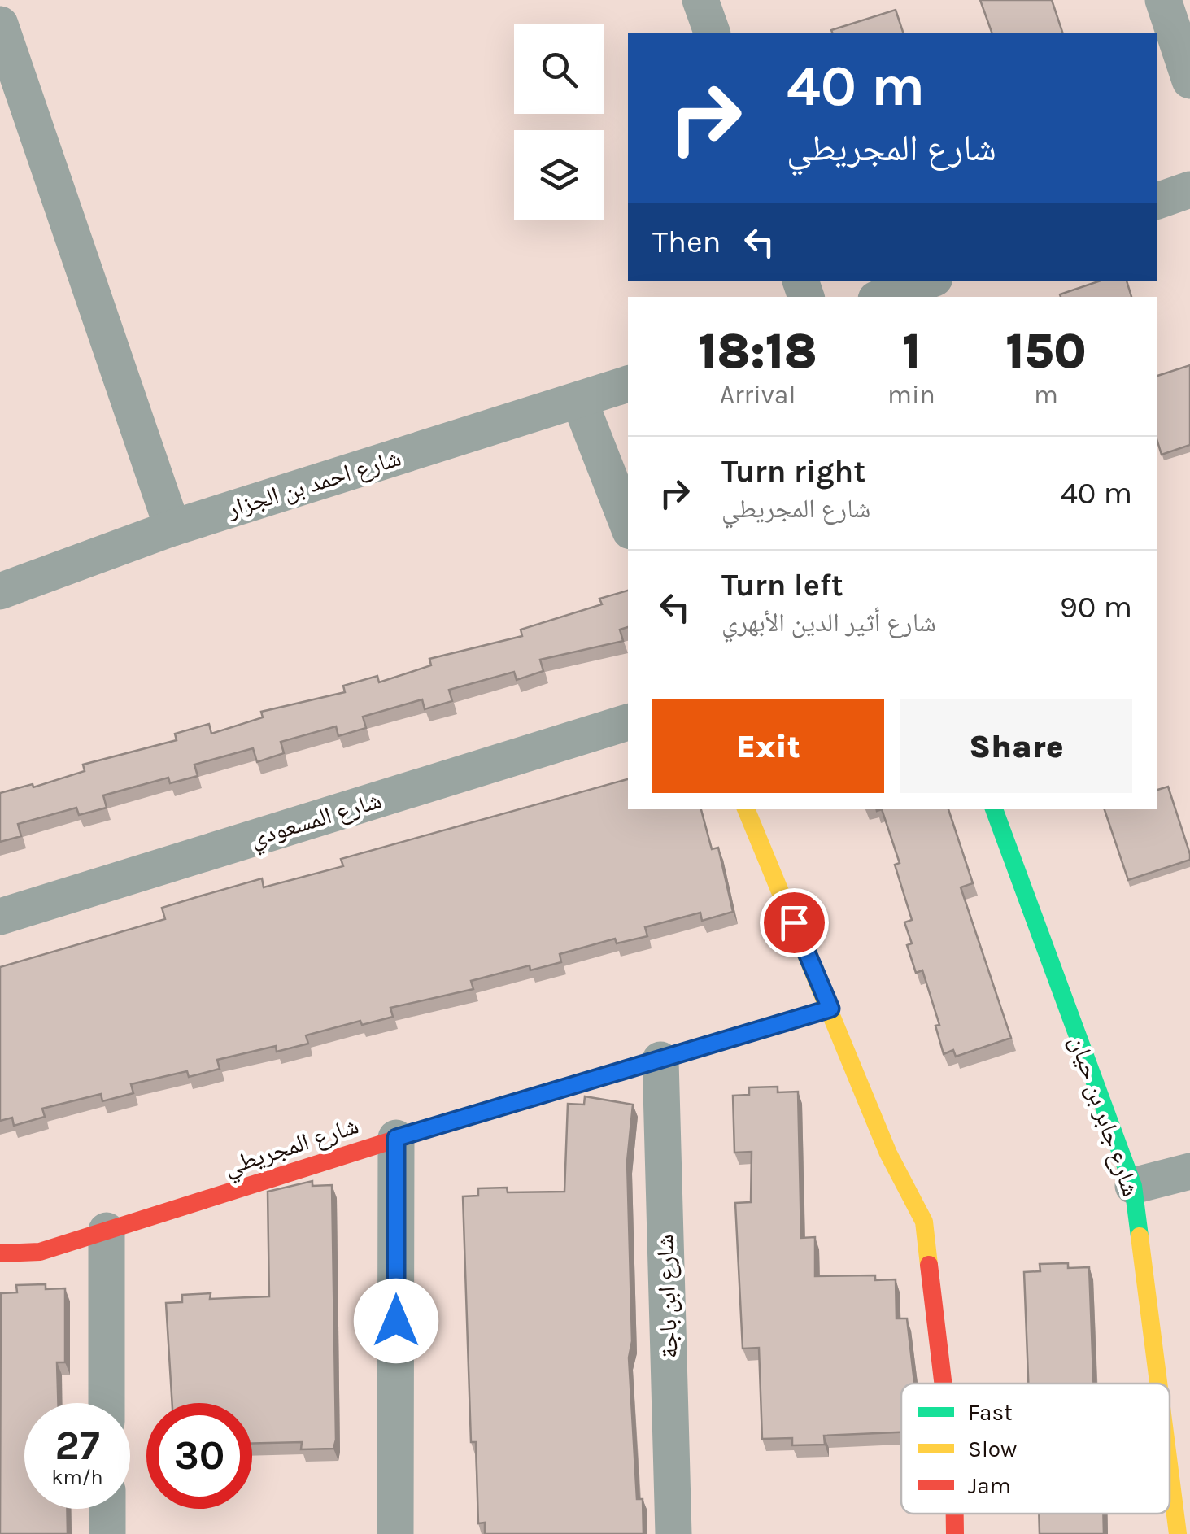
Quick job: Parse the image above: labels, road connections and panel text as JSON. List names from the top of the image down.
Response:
{
  "streets": {
    "street": [
      "شارع احمد بن الجزار",
      "شارع المسعودي",
      "شارع جابر بن حيان",
      "شارع المجريطي",
      "شارع ابن باجة"
    ]
  },
  "crossings": [
    ["شارع المجريطي", "شارع ابن باجة"]
  ],
  "legend": ["Fast", "Slow", "Jam"],
  "page": {
    "turn": ["40 m", "شارع المجريطي"],
    "then": "Then",
    "eta": [
      "18:18",
      "Arrival",
      "1",
      "min",
      "150",
      "m"
    ],
    "list": [
      {
        "name": "Turn right",
        "note": "شارع المجريطي",
        "value": "40 m"
      },
      {
        "name": "Turn left",
        "note": "شارع أثير الدين الأبهري",
        "value": "90 m"
      }
    ],
    "buttons": ["Exit", "Share"],
    "speed": "27 km/h",
    "limit": "30"
  }
}
